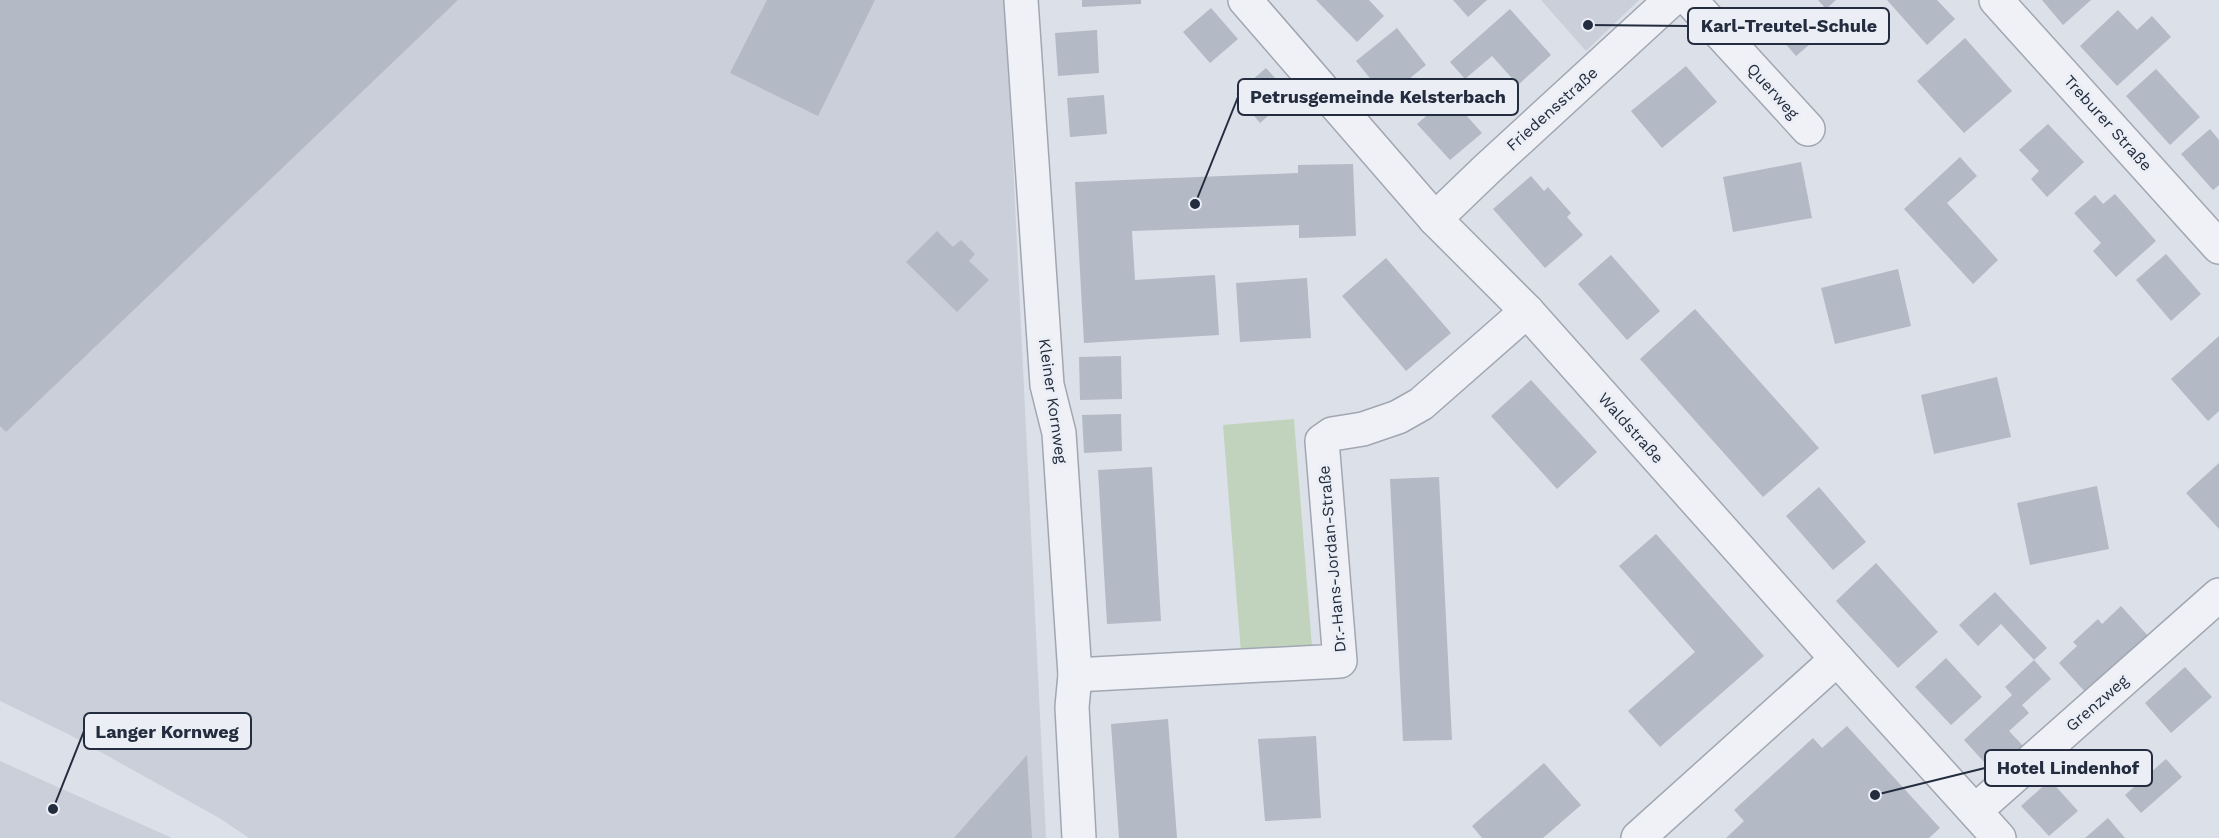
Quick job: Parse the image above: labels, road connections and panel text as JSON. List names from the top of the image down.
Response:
{
  "streets": {
    "street": [
      "Querweg",
      "Friedensstraße",
      "Treburer Straße",
      "Kleiner Kornweg",
      "Waldstraße",
      "Dr.-Hans-Jordan-Straße",
      "Grenzweg"
    ]
  },
  "crossings": [
    ["Friedensstraße", "Waldstraße"],
    ["Kleiner Kornweg", "Dr.-Hans-Jordan-Straße"],
    ["Waldstraße", "Dr.-Hans-Jordan-Straße"],
    ["Waldstraße", "Grenzweg"]
  ],
  "places": [
    "Karl-Treutel-Schule",
    "Petrusgemeinde Kelsterbach",
    "Hotel Lindenhof",
    "Langer Kornweg"
  ]
}
